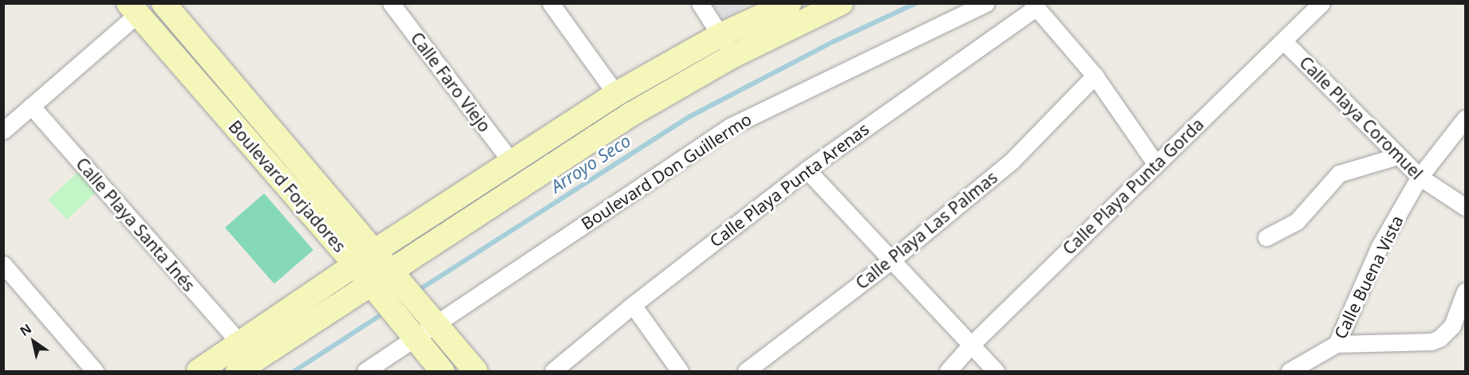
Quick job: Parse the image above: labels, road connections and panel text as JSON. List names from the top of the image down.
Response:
{
  "streets": {
    "main road": ["Boulevard Forjadores"],
    "street": [
      "Calle Faro Viejo",
      "Calle Playa Coromuel",
      "Boulevard Don Guillermo",
      "Calle Playa Punta Arenas",
      "Calle Playa Punta Gorda",
      "Calle Playa Santa Inés",
      "Calle Playa Las Palmas",
      "Calle Buena Vista"
    ]
  },
  "crossings": [
    ["Calle Playa Coromuel", "Calle Playa Punta Gorda"],
    ["Calle Playa Coromuel", "Calle Buena Vista"],
    ["Boulevard Don Guillermo", "Boulevard Forjadores"]
  ],
  "water": ["Arroyo Seco"],
  "north": "top left"
}
